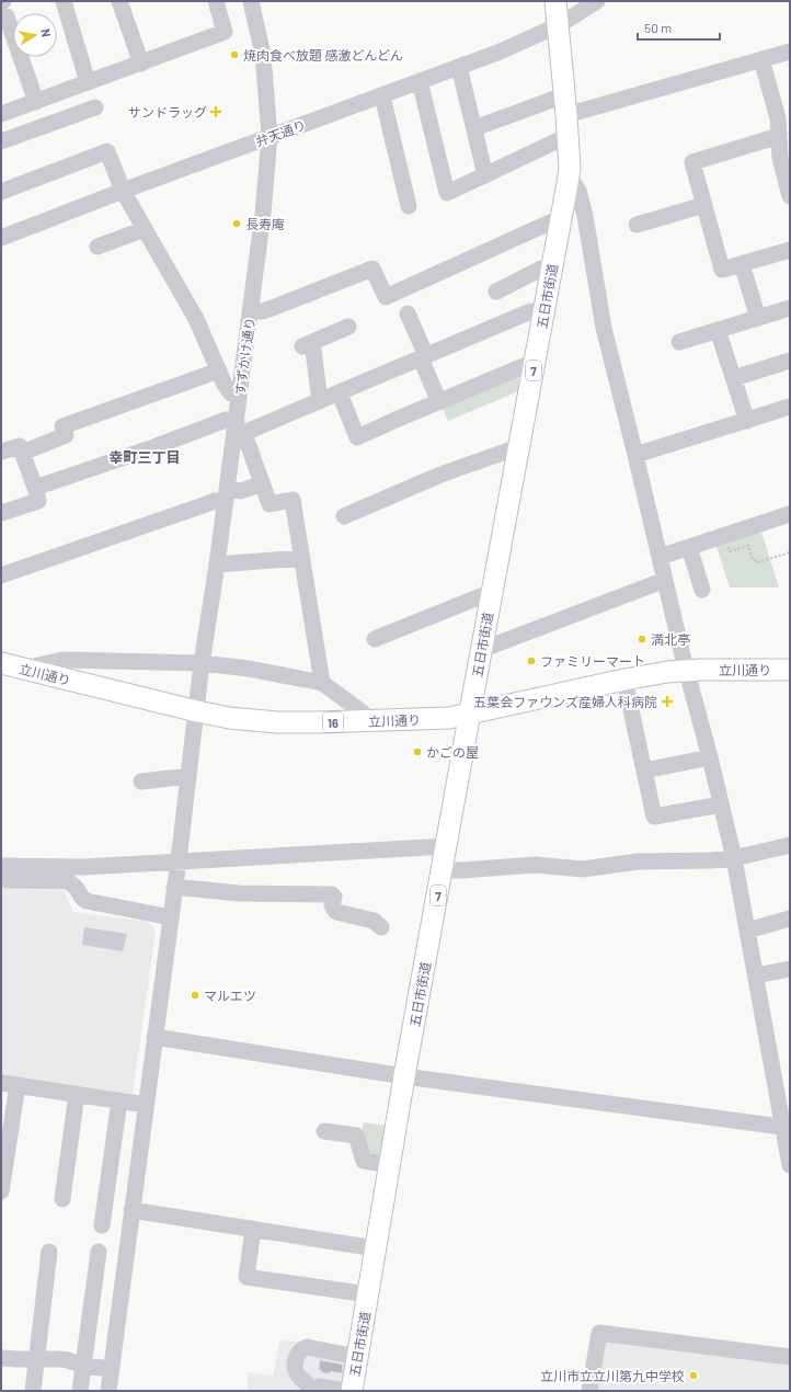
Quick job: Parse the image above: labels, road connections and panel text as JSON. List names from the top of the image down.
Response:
{
  "streets": {
    "main road": [
      "五日市街道",
      "7",
      "立川通り",
      "16"
    ],
    "street": ["弁天通り", "すずかけ通り"]
  },
  "crossings": [
    ["弁天通り", "五日市街道"],
    ["弁天通り", "すずかけ通り"],
    ["五日市街道", "立川通り"],
    ["すずかけ通り", "立川通り"]
  ],
  "districts": ["幸町三丁目"],
  "places": {
    "other": [
      "焼肉食べ放題 感激どんどん",
      "長寿庵",
      "満北亭",
      "ファミリーマート",
      "かごの屋",
      "マルエツ",
      "立川市立立川第九中学校"
    ],
    "health": ["サンドラッグ", "五葉会ファウンズ産婦人科病院"]
  },
  "scale_bar": "50 m",
  "north": "right"
}
